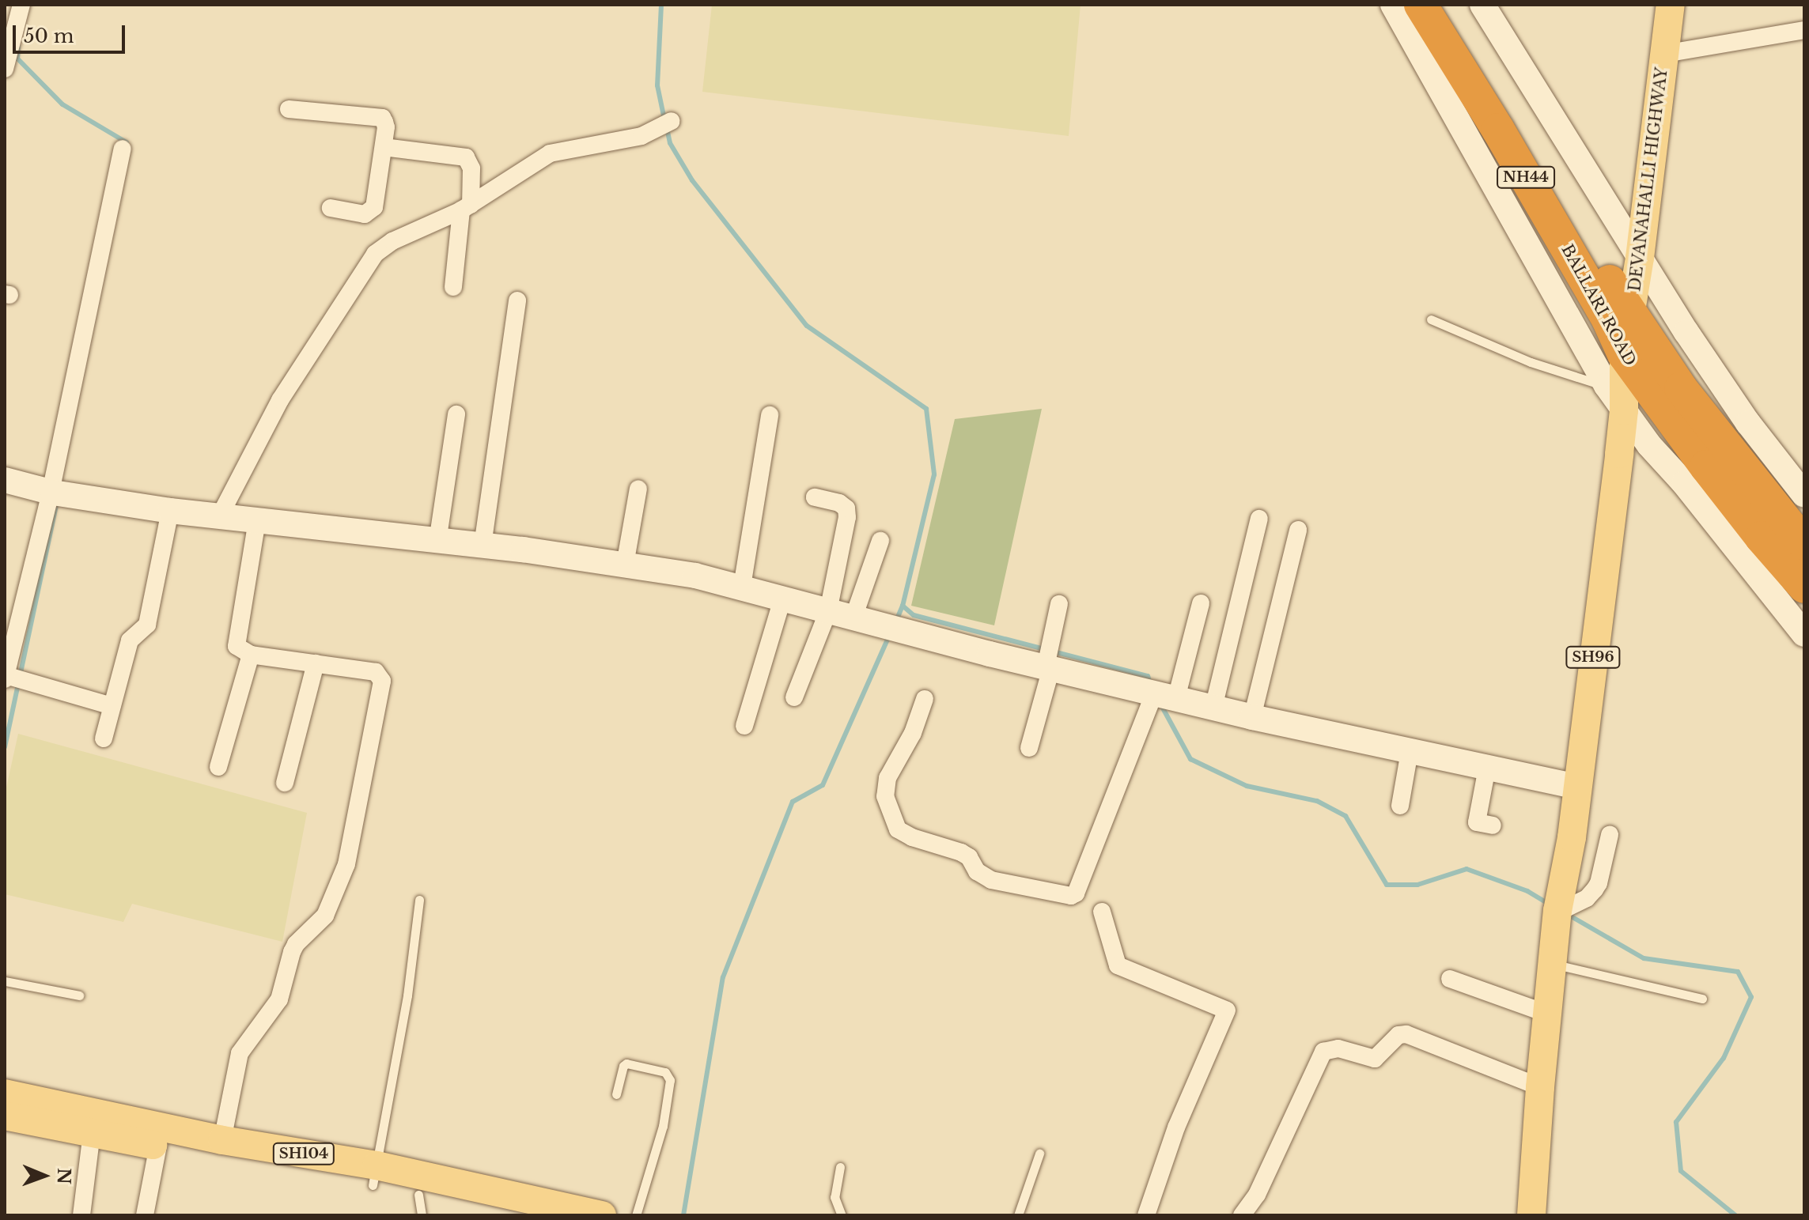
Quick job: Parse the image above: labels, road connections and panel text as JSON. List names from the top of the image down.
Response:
{
  "streets": {
    "highway": ["NH44", "BALLARI ROAD"],
    "main road": ["DEVANAHALLI HIGHWAY", "SH96", "SH104"]
  },
  "crossings": [
    ["DEVANAHALLI HIGHWAY", "BALLARI ROAD"],
    ["DEVANAHALLI HIGHWAY", "SH96"],
    ["BALLARI ROAD", "SH96"]
  ],
  "scale_bar": "50 m",
  "north": "right"
}
